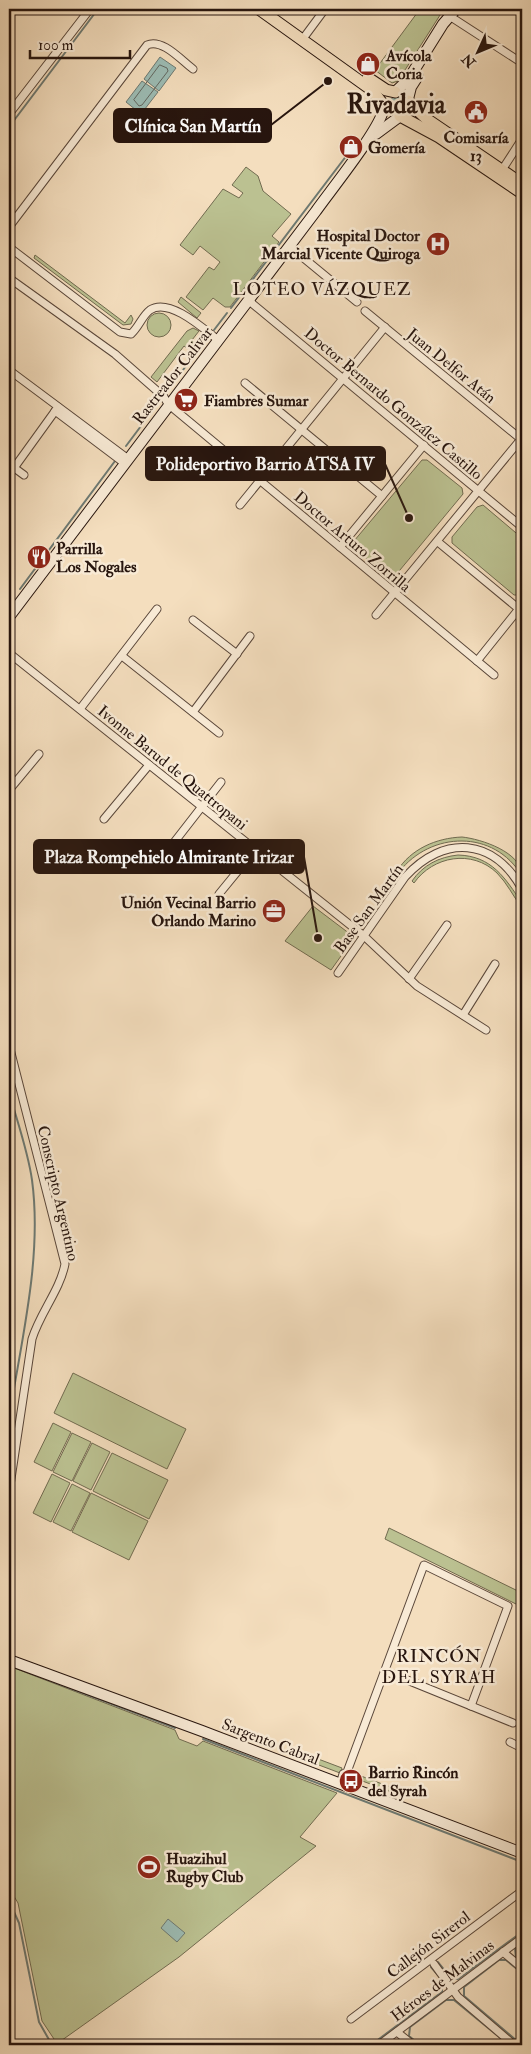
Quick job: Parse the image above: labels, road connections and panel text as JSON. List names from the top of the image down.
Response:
{
  "streets": {
    "main road": ["Rastreador Calivar", "Sargento Cabral"],
    "street": [
      "Juan Delfor Atán",
      "Doctor Bernardo González Castillo",
      "Doctor Arturo Zorrilla",
      "Ivonne Barud de Quattropani",
      "Base San Martín",
      "Conscripto Argentino",
      "Callejón Sirerol",
      "Héroes de Malvinas"
    ]
  },
  "crossings": [
    ["Rastreador Calivar", "Doctor Bernardo González Castillo"],
    ["Rastreador Calivar", "Doctor Arturo Zorrilla"],
    ["Ivonne Barud de Quattropani", "Base San Martín"]
  ],
  "districts": ["Rivadavia", "LOTEO VÁZQUEZ", "RINCÓN DEL SYRAH"],
  "places": {
    "shop": ["Avícola Coria", "Gomería"],
    "other": ["Clínica San Martín", "Polideportivo Barrio ATSA IV", "Plaza Rompehielo Almirante Irizar"],
    "public building": ["Comisaría 13"],
    "hospital": ["Hospital Doctor Marcial Vicente Quiroga"],
    "supermarket": ["Fiambres Sumar"],
    "restaurant": ["Parrilla Los Nogales"],
    "office": ["Unión Vecinal Barrio Orlando Marino"],
    "bus stop": ["Barrio Rincón del Syrah"],
    "sports": ["Huazihul Rugby Club"]
  },
  "scale_bar": "100 m",
  "north": "bottom left"
}
